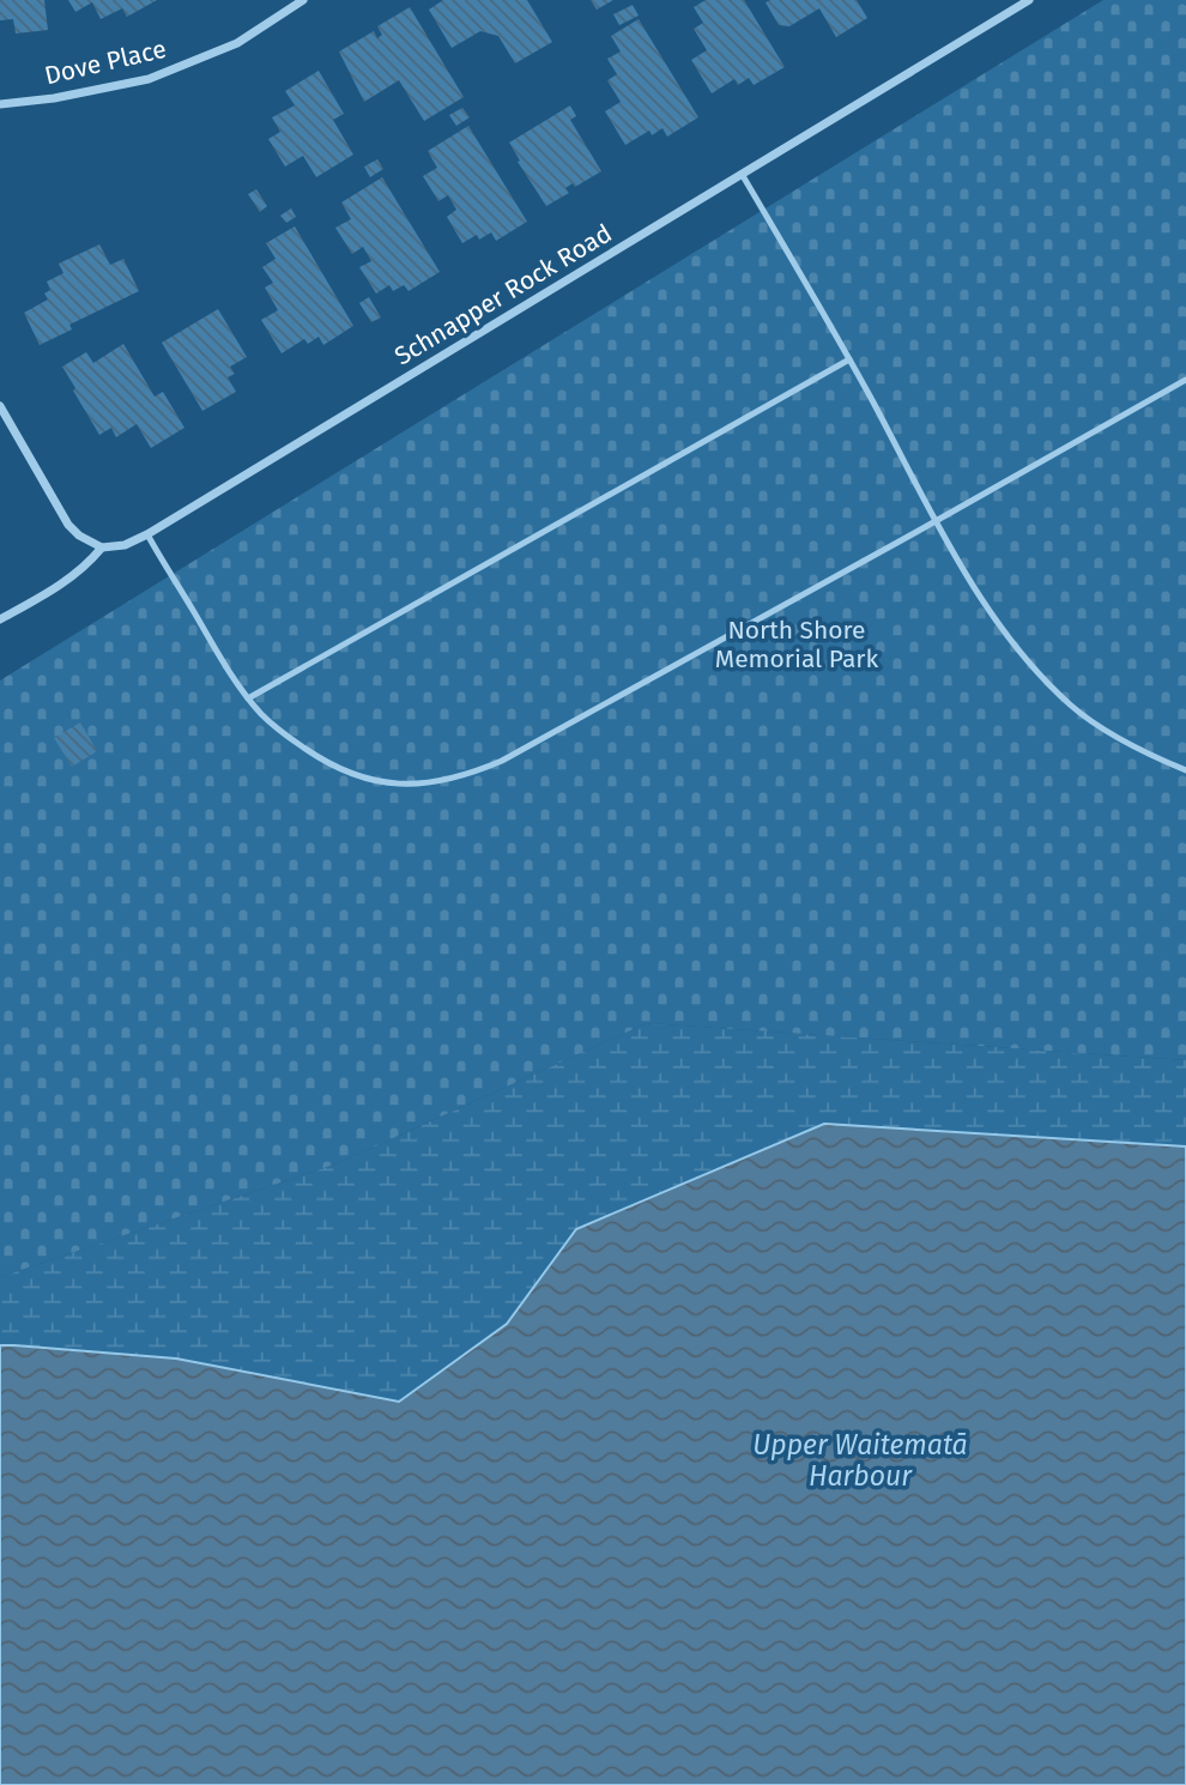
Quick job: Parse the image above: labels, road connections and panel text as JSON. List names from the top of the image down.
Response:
{
  "streets": {
    "street": ["Dove Place", "Schnapper Rock Road"]
  },
  "water": ["Upper Waitematā Harbour"],
  "parks": ["North Shore Memorial Park"]
}
